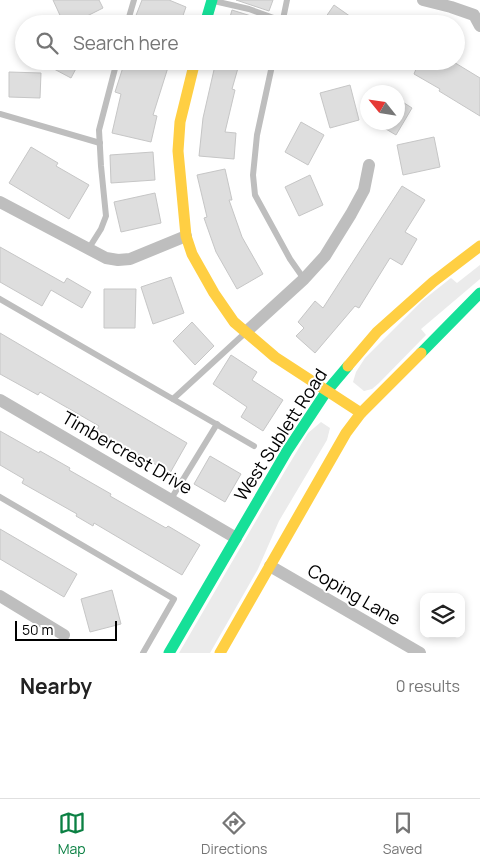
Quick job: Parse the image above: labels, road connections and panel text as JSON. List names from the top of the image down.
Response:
{
  "streets": {
    "main road": ["West Sublett Road"],
    "street": ["Timbercrest Drive", "Coping Lane"]
  },
  "crossings": [
    ["West Sublett Road", "Timbercrest Drive"]
  ],
  "scale_bar": "50 m",
  "north": "top left",
  "page": {
    "search": "Search here",
    "scale": "50 m",
    "heading": ["Nearby", "0 results"],
    "nav": ["Map", "Directions", "Saved"]
  }
}
